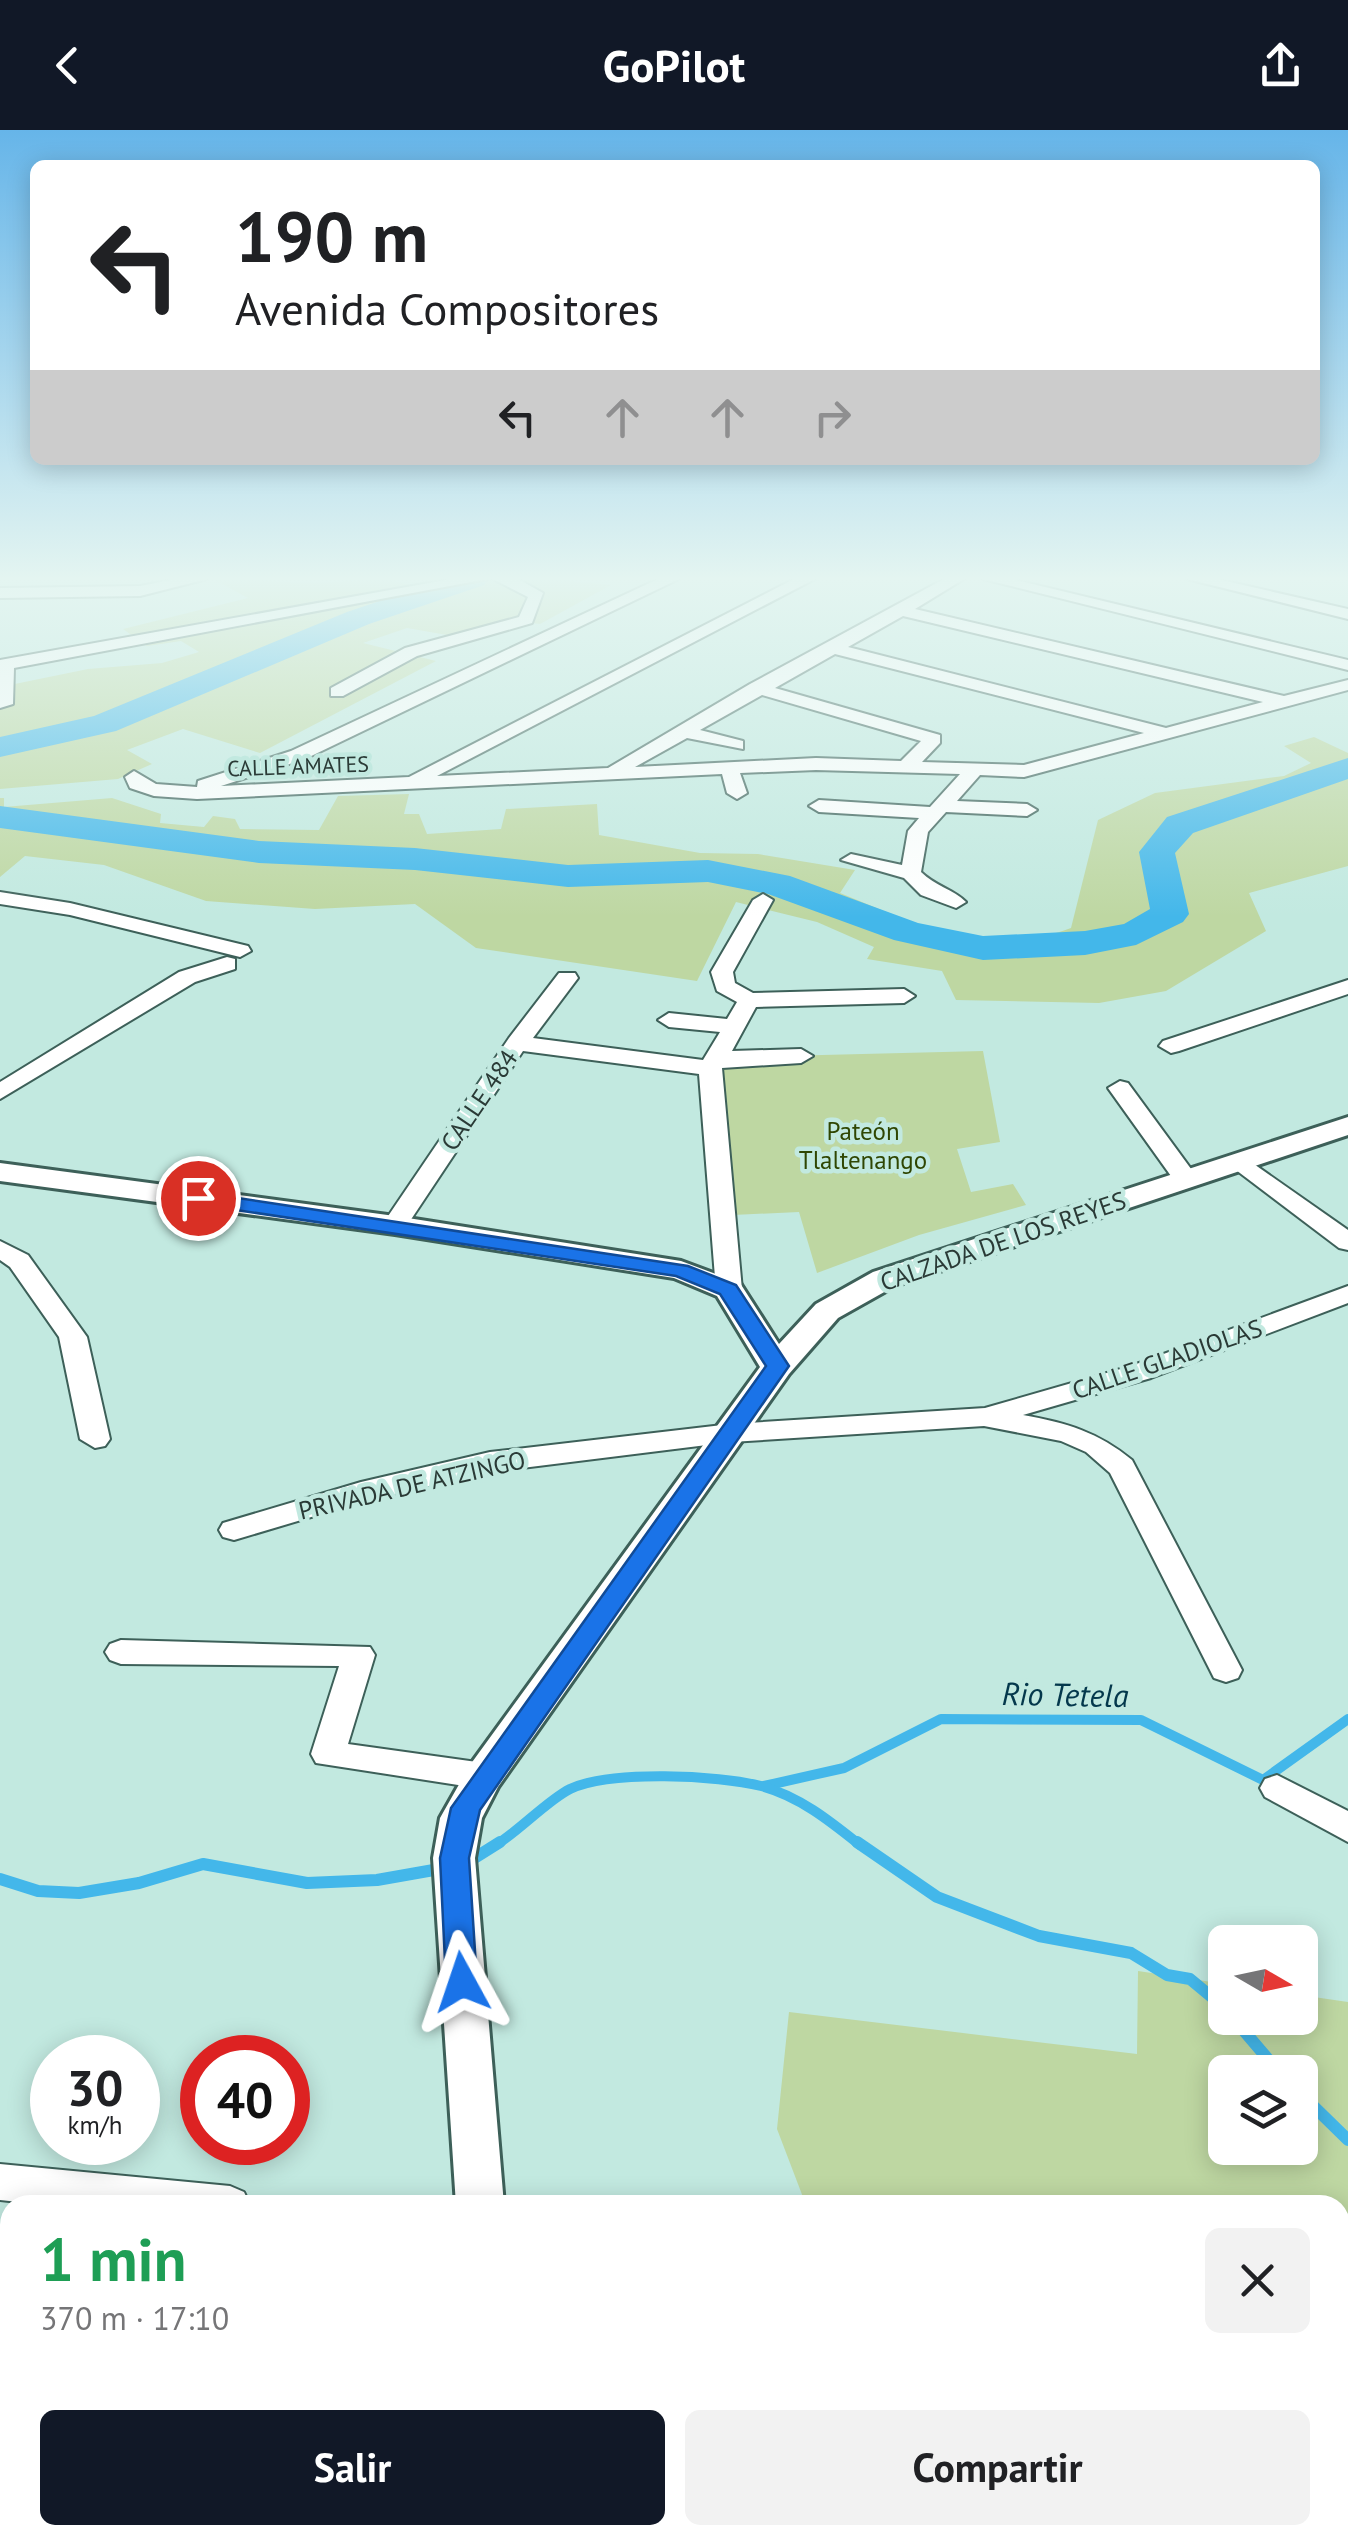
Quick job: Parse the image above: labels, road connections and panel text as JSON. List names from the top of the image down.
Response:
{
  "streets": {
    "street": [
      "CALLE AMATES",
      "CALLE 484",
      "CALZADA DE LOS REYES",
      "CALLE GLADIOLAS",
      "PRIVADA DE ATZINGO"
    ]
  },
  "crossings": [
    ["CALZADA DE LOS REYES", "PRIVADA DE ATZINGO"],
    ["CALLE GLADIOLAS", "PRIVADA DE ATZINGO"]
  ],
  "water": ["Rio Tetela"],
  "parks": ["Pateón Tlaltenango"],
  "north": "right",
  "page": {
    "header": "GoPilot",
    "turn": ["190 m", "Avenida Compositores"],
    "speed": "30 km/h",
    "limit": "40",
    "heading": ["1 min", "370 m · 17:10"],
    "buttons": ["Salir", "Compartir"]
  }
}
